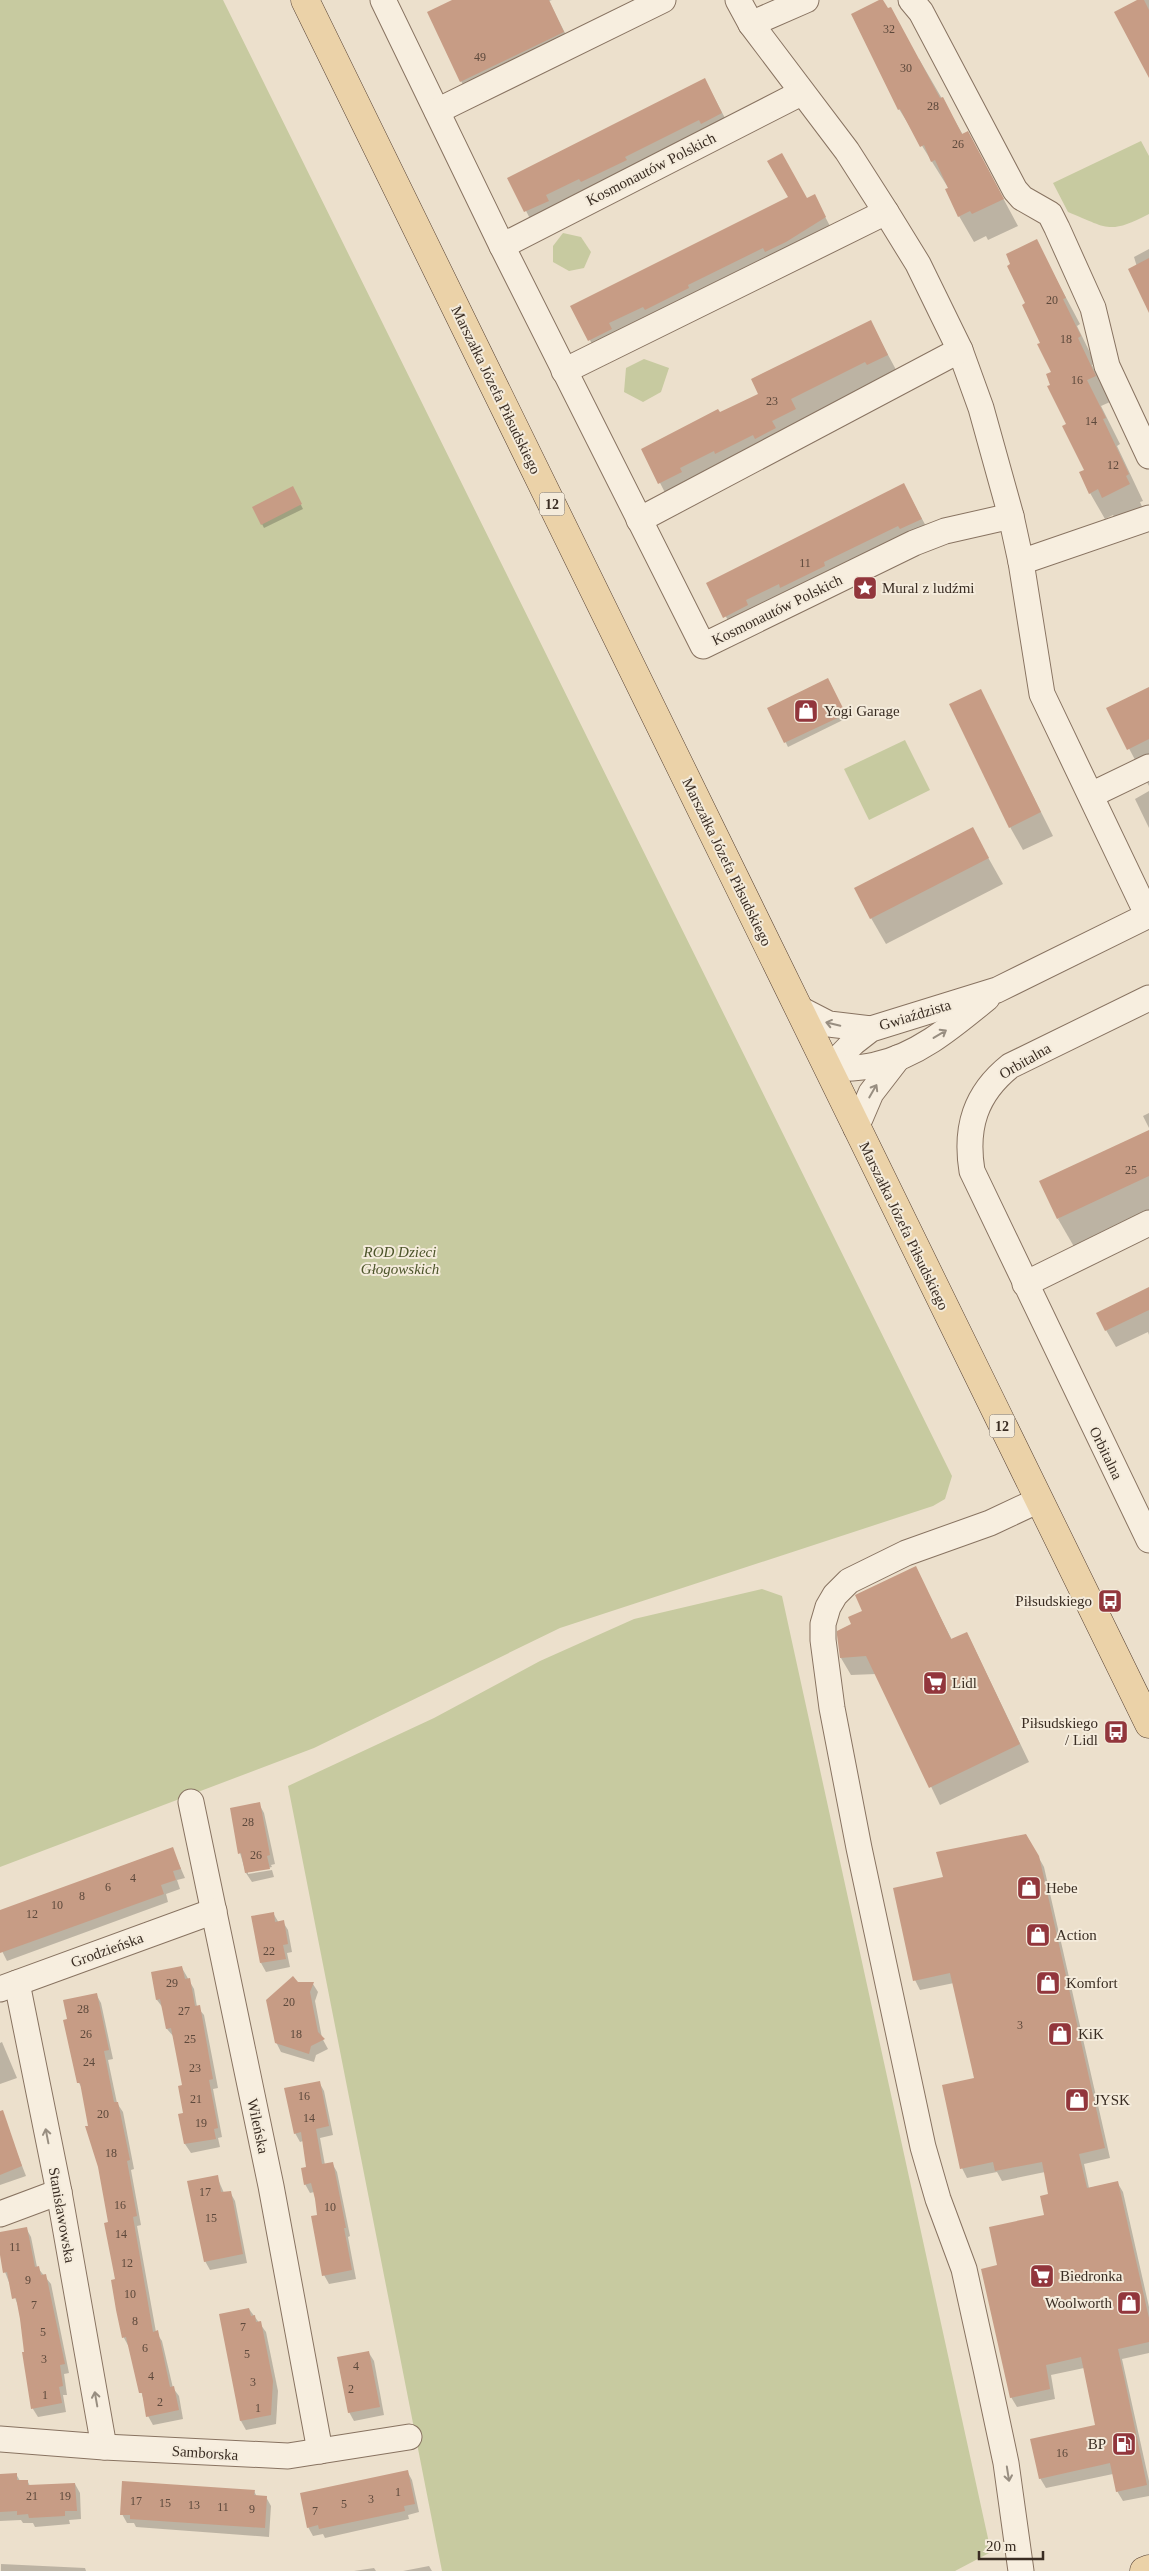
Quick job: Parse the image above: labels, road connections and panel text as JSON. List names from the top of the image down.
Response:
{
  "streets": {
    "main road": ["Marszałka Józefa Piłsudskiego", "12"],
    "street": [
      "Kosmonautów Polskich",
      "Gwiaździsta",
      "Orbitalna",
      "Grodzieńska",
      "Wileńska",
      "Stanisławowska",
      "Samborska"
    ]
  },
  "crossings": [
    ["Marszałka Józefa Piłsudskiego", "Gwiaździsta"],
    ["Grodzieńska", "Wileńska"],
    ["Grodzieńska", "Stanisławowska"],
    ["Wileńska", "Samborska"],
    ["Stanisławowska", "Samborska"]
  ],
  "one_way": ["Stanisławowska"],
  "parks": ["ROD Dzieci Głogowskich"],
  "places": {
    "place": ["Mural z ludźmi"],
    "shop": [
      "Yogi Garage",
      "Hebe",
      "Action",
      "Komfort",
      "KiK",
      "JYSK",
      "Woolworth"
    ],
    "bus stop": ["Piłsudskiego", "Piłsudskiego / Lidl"],
    "supermarket": ["Lidl", "Biedronka"],
    "fuel station": ["BP"]
  },
  "house_numbers": [
    "32",
    "49",
    "30",
    "28",
    "26",
    "20",
    "18",
    "16",
    "23",
    "14",
    "12",
    "11",
    "25",
    "28",
    "26",
    "4",
    "6",
    "8",
    "10",
    "12",
    "22",
    "29",
    "20",
    "28",
    "27",
    "3",
    "26",
    "18",
    "25",
    "24",
    "23",
    "16",
    "21",
    "20",
    "14",
    "19",
    "18",
    "17",
    "16",
    "10",
    "15",
    "14",
    "11",
    "12",
    "9",
    "10",
    "7",
    "8",
    "7",
    "5",
    "6",
    "5",
    "3",
    "4",
    "4",
    "3",
    "2",
    "1",
    "2",
    "1",
    "16",
    "1",
    "21",
    "19",
    "3",
    "17",
    "15",
    "5",
    "13",
    "11",
    "9",
    "7"
  ],
  "scale_bar": "20 m"
}
